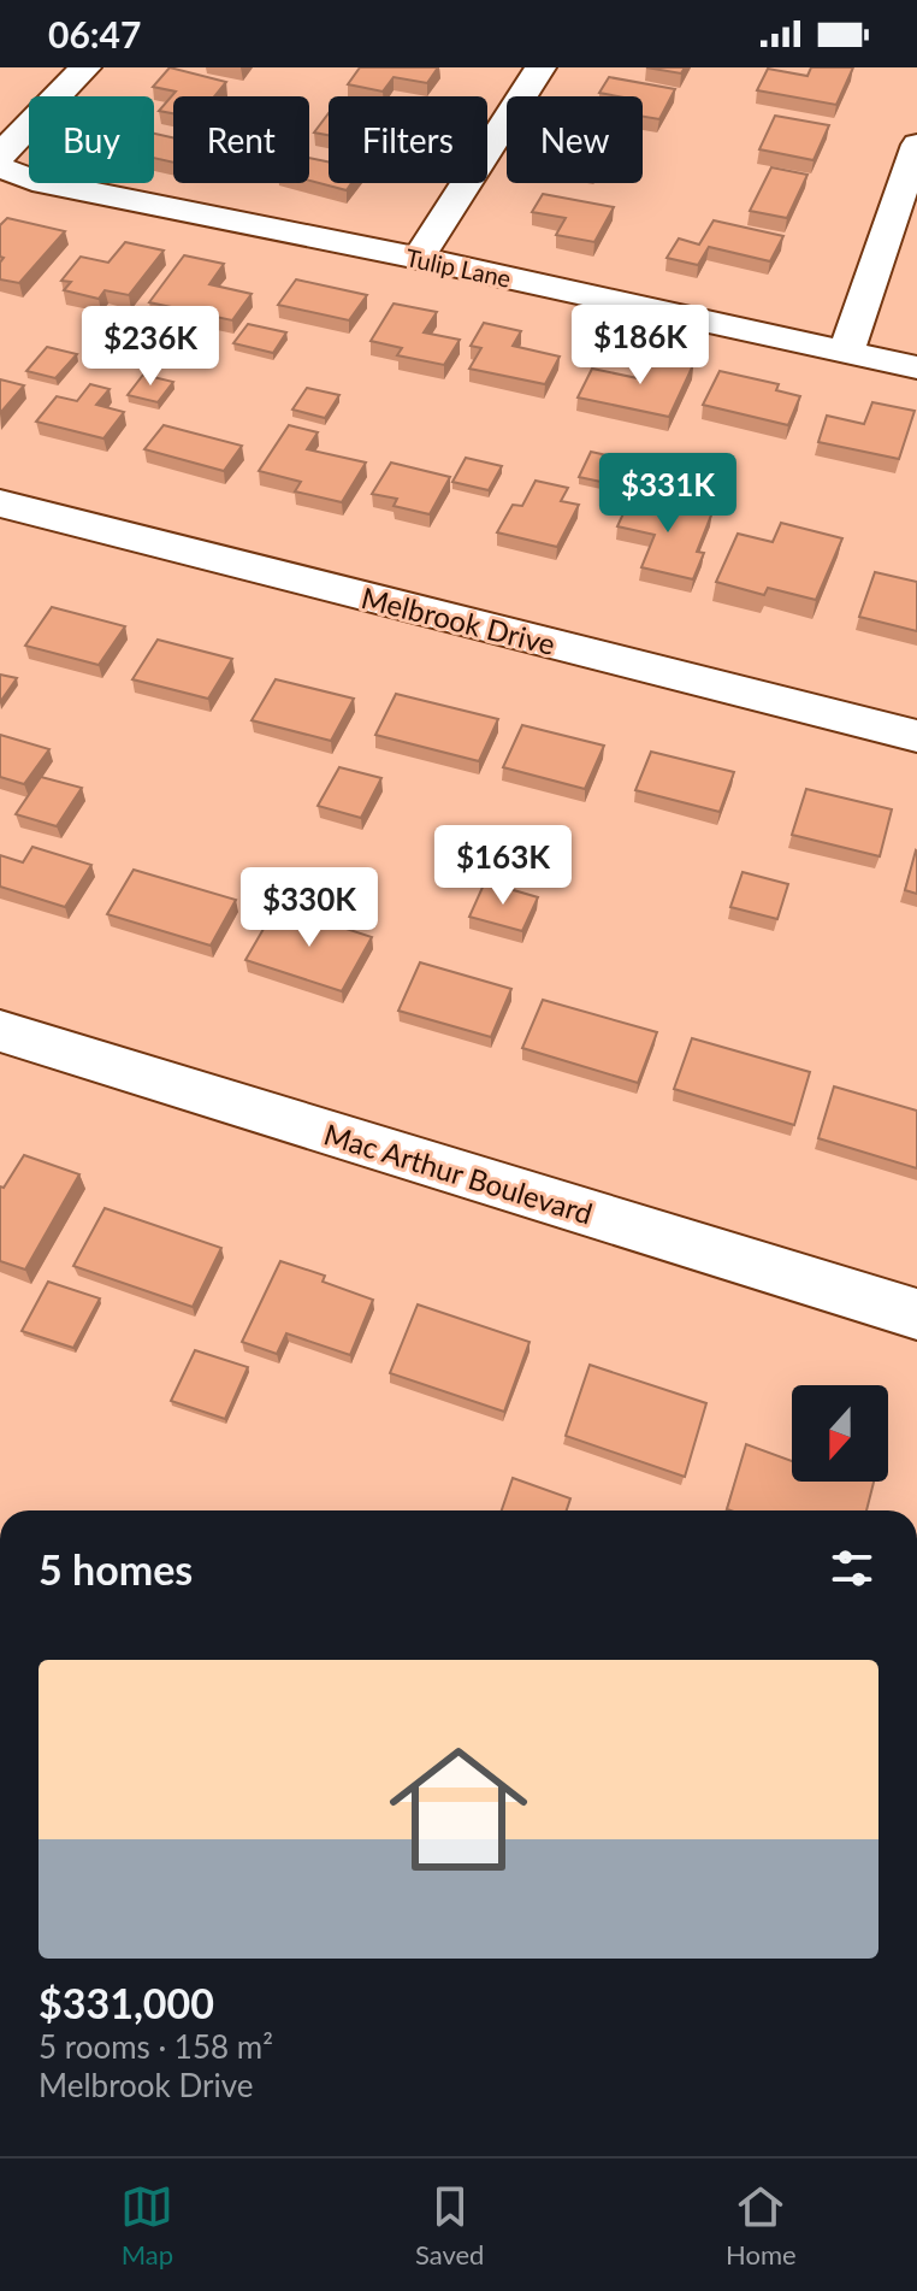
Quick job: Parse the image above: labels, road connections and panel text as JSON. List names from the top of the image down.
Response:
{
  "streets": {
    "street": ["Tulip Lane", "Melbrook Drive", "Mac Arthur Boulevard"]
  },
  "north": "bottom",
  "page": {
    "status": "06:47",
    "chip": [
      "Buy",
      "Rent",
      "Filters",
      "New"
    ],
    "price": [
      "$186K",
      "$236K",
      "$331K",
      "$163K",
      "$330K"
    ],
    "heading": "5 homes",
    "list": [
      {
        "name": "$331,000",
        "note": "5 rooms · 158 m² · Melbrook Drive"
      }
    ],
    "tabs": ["Map", "Saved", "Home"]
  }
}
